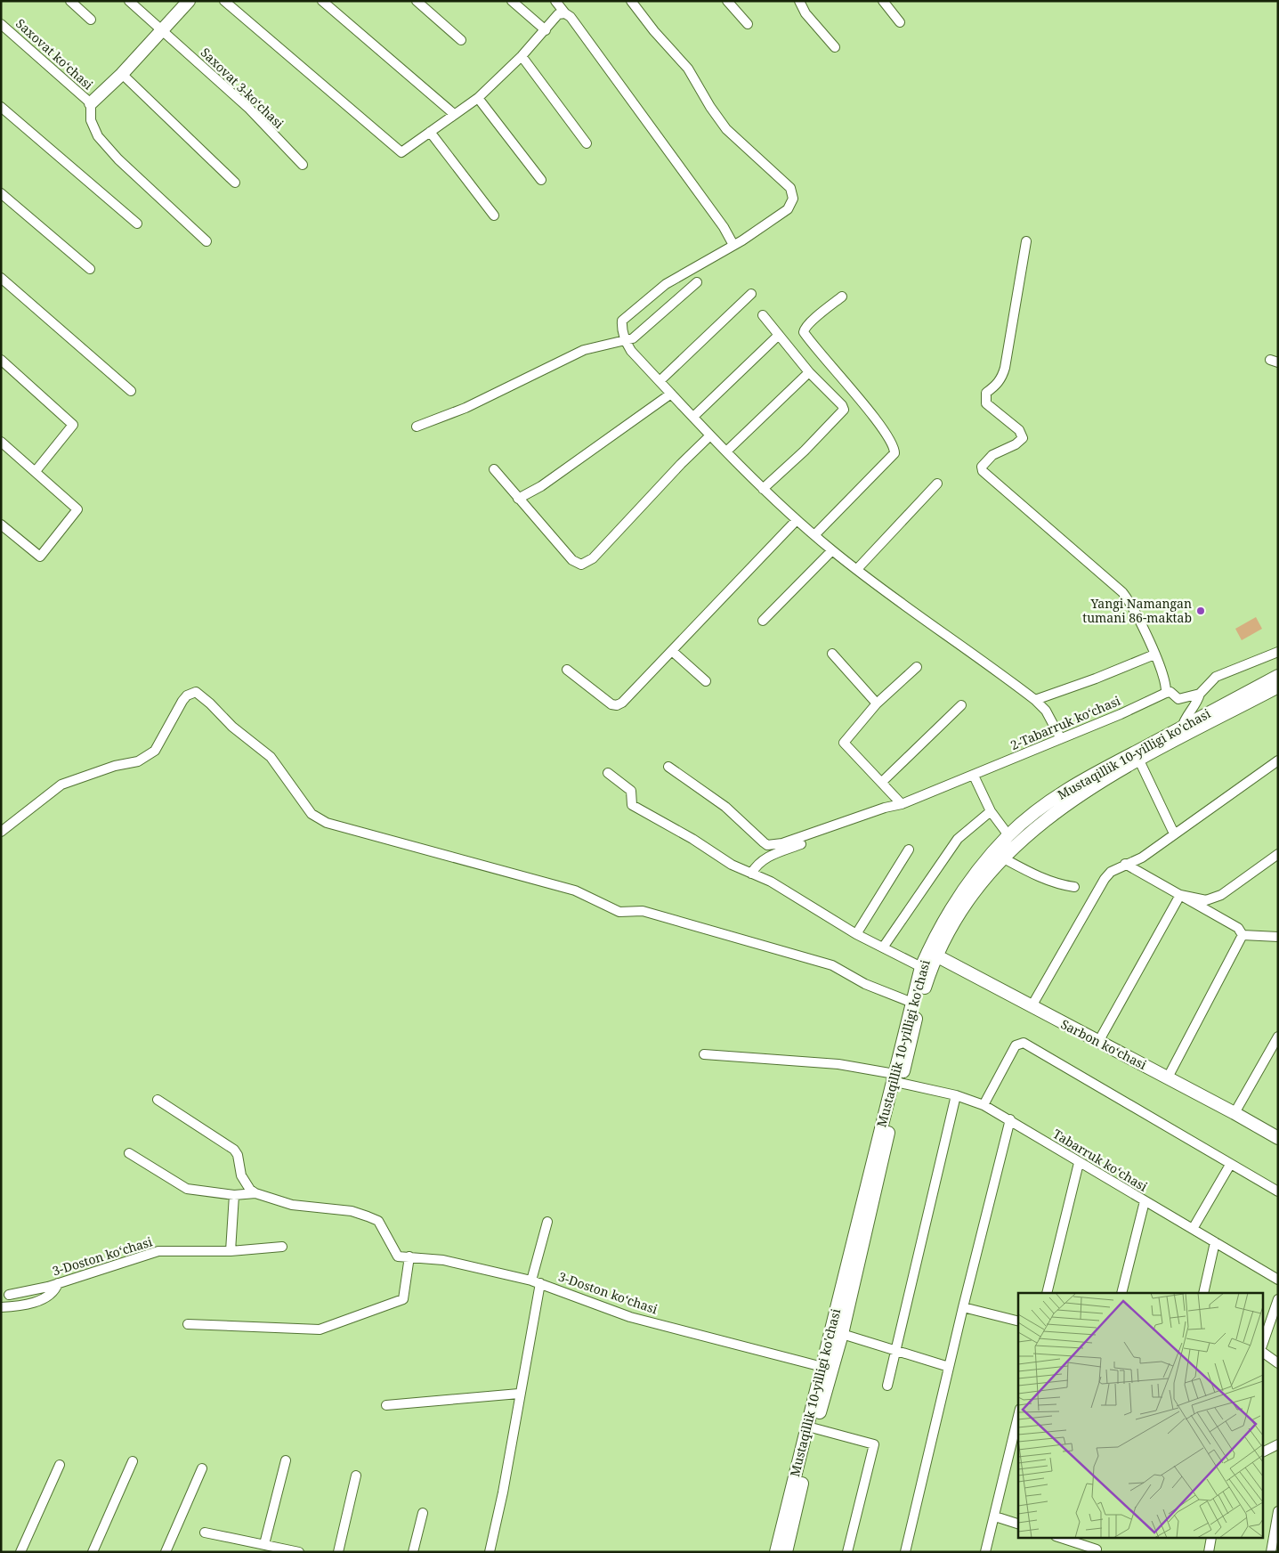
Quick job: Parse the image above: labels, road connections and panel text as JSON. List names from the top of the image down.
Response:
{
  "streets": {
    "main road": ["Mustaqillik 10-yilligi ko'chasi", "Sarbon koʻchasi"],
    "street": [
      "Saxovat koʻchasi",
      "Saxovat 3-koʻchasi",
      "2-Tabarruk koʻchasi",
      "Tabarruk koʻchasi",
      "3-Doston koʻchasi"
    ]
  },
  "crossings": [
    ["Mustaqillik 10-yilligi ko'chasi", "Sarbon koʻchasi"],
    ["Mustaqillik 10-yilligi ko'chasi", "Tabarruk koʻchasi"],
    ["Mustaqillik 10-yilligi ko'chasi", "3-Doston koʻchasi"]
  ],
  "places": ["Yangi Namangan tumani 86-maktab"]
}
